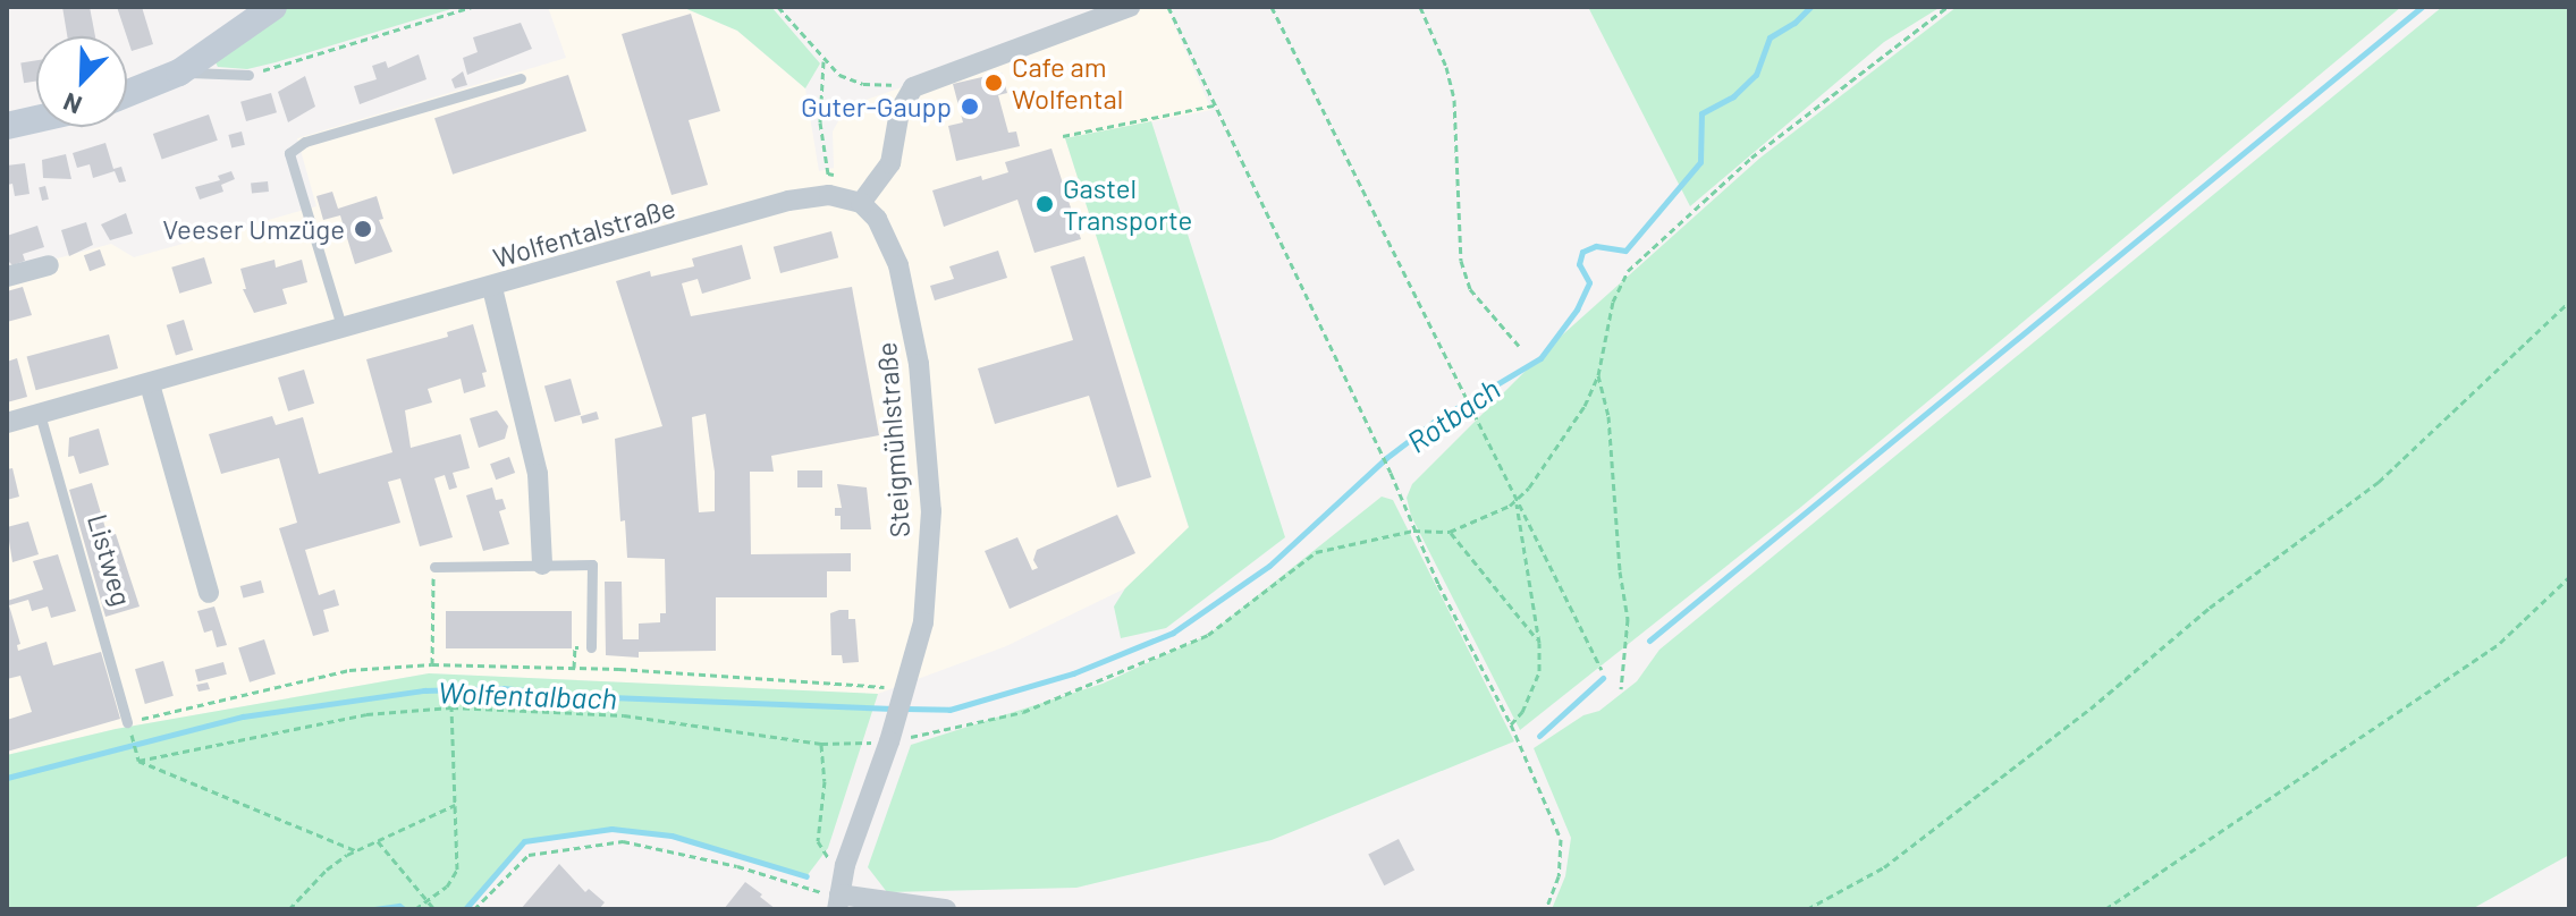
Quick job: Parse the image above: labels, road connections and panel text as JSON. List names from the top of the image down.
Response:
{
  "streets": {
    "street": ["Wolfentalstraße", "Steigmühlstraße"],
    "lane": ["Listweg"]
  },
  "crossings": [
    ["Wolfentalstraße", "Steigmühlstraße"],
    ["Wolfentalstraße", "Listweg"]
  ],
  "water": ["Rotbach", "Wolfentalbach"],
  "places": [
    "Cafe am Wolfental",
    "Guter-Gaupp",
    "Gastel Transporte",
    "Veeser Umzüge"
  ],
  "north": "bottom left"
}
